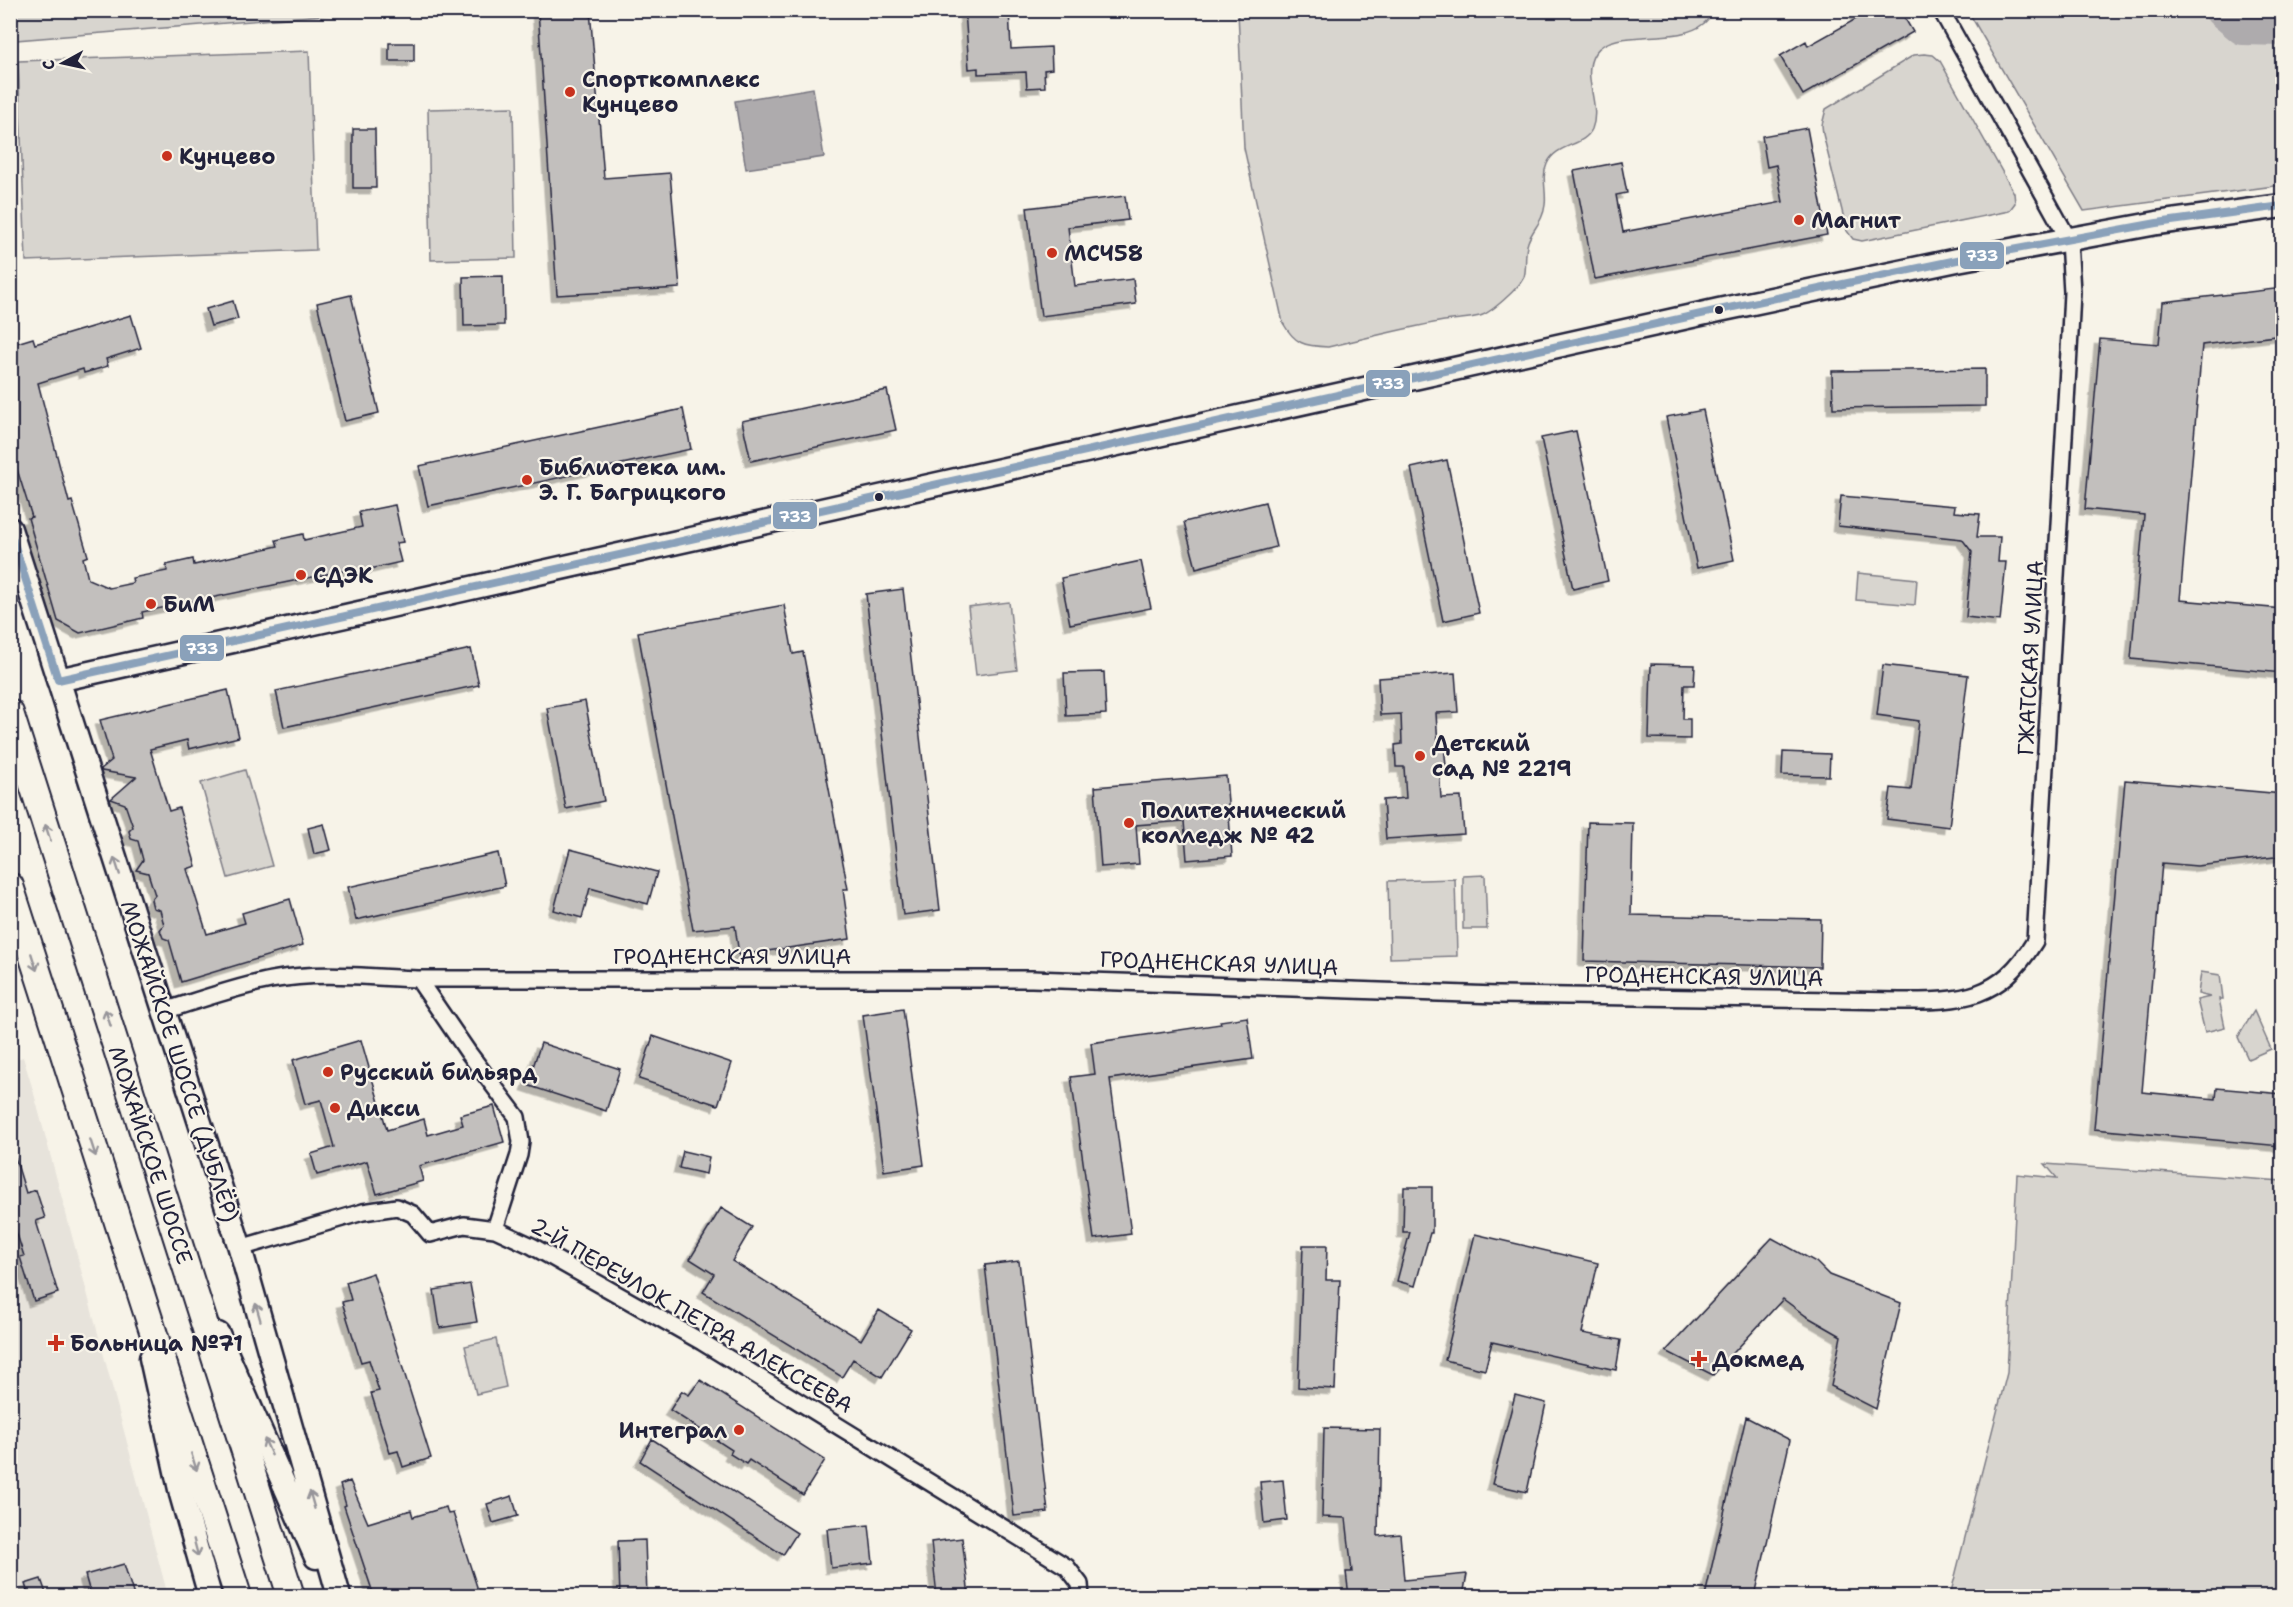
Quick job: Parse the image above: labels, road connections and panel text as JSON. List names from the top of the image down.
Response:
{
  "streets": {
    "main road": ["МОЖАЙСКОЕ ШОССЕ"],
    "street": [
      "ГЖАТСКАЯ УЛИЦА",
      "ГРОДНЕНСКАЯ УЛИЦА",
      "МОЖАЙСКОЕ ШОССЕ (ДУБЛЁР)",
      "2-Й ПЕРЕУЛОК ПЕТРА АЛЕКСЕЕВА"
    ]
  },
  "crossings": [
    ["ГЖАТСКАЯ УЛИЦА", "ГРОДНЕНСКАЯ УЛИЦА"],
    ["ГРОДНЕНСКАЯ УЛИЦА", "МОЖАЙСКОЕ ШОССЕ (ДУБЛЁР)"],
    ["МОЖАЙСКОЕ ШОССЕ (ДУБЛЁР)", "2-Й ПЕРЕУЛОК ПЕТРА АЛЕКСЕЕВА"]
  ],
  "places": {
    "other": [
      "Спорткомплекс Кунцево",
      "Кунцево",
      "Магнит",
      "МСЧ58",
      "Библиотека им. Э. Г. Багрицкого",
      "СДЭК",
      "БиМ",
      "Детский сад № 2219",
      "Политехнический колледж № 42",
      "Русский бильярд",
      "Дикси",
      "Интеграл"
    ],
    "health": ["Больница №71", "Докмед"]
  },
  "lines": ["transit line 733"],
  "north": "left"
}
